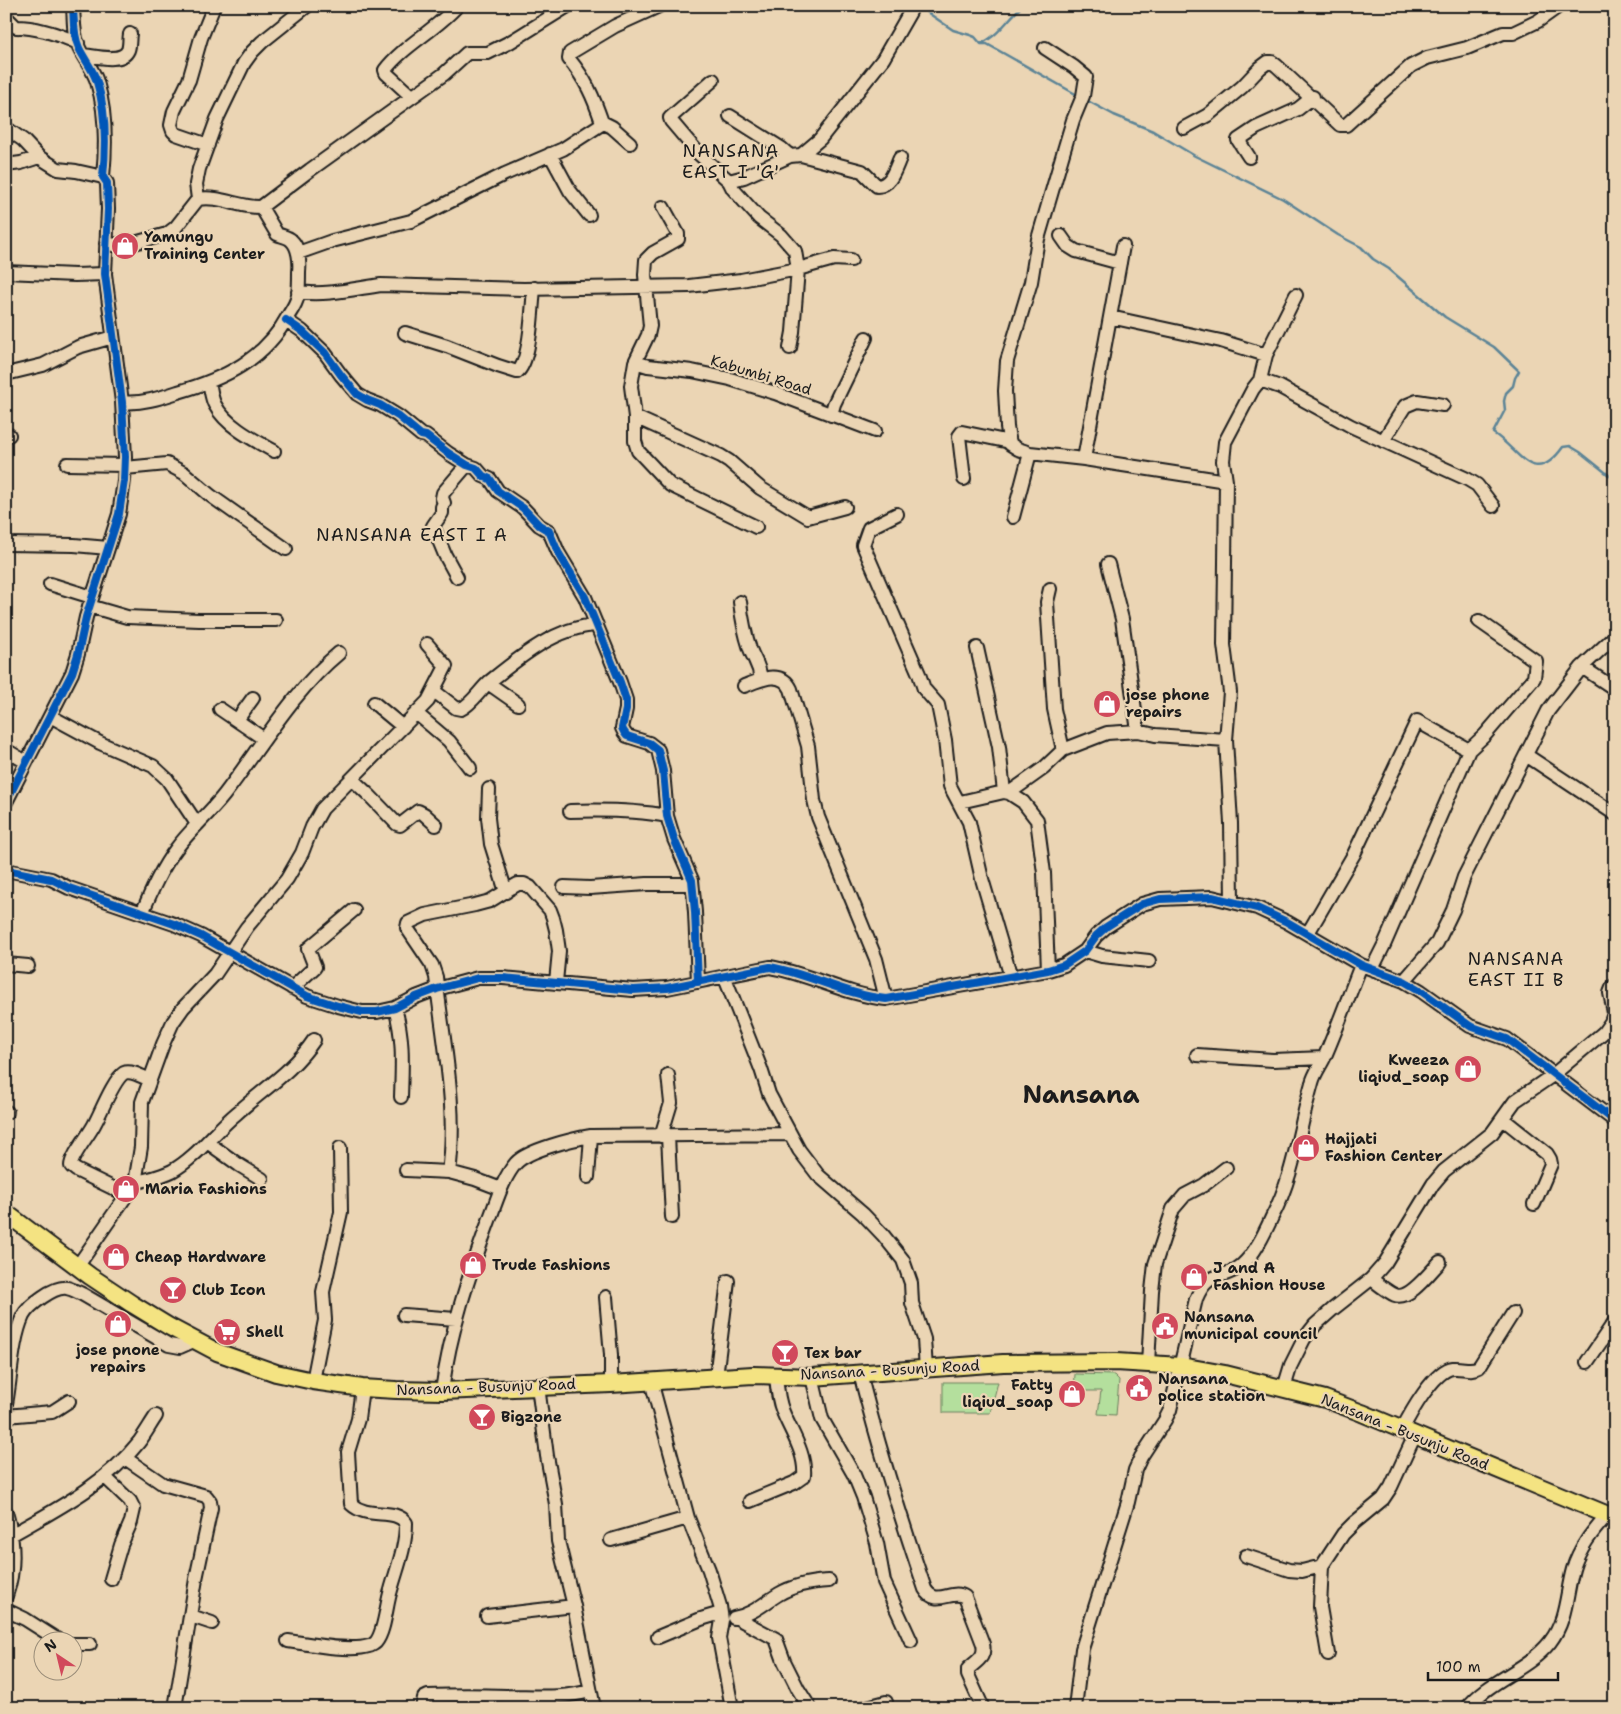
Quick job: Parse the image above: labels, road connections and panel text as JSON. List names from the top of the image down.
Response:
{
  "streets": {
    "main road": ["Nansana - Busunju Road"],
    "street": ["Kabumbi Road"]
  },
  "districts": [
    "NANSANA EAST I 'G'",
    "NANSANA EAST I A",
    "NANSANA EAST II B",
    "Nansana"
  ],
  "places": {
    "shop": [
      "Yamungu Training Center",
      "jose phone repairs",
      "Kweeza liqiud_soap",
      "Hajjati Fashion Center",
      "Maria Fashions",
      "Cheap Hardware",
      "Trude Fashions",
      "J and A Fashion House",
      "jose pnone repairs",
      "Fatty liqiud_soap"
    ],
    "bar": ["Club Icon", "Tex bar", "Bigzone"],
    "public building": ["Nansana municipal council", "Nansana police station"],
    "supermarket": ["Shell"]
  },
  "scale_bar": "100 m",
  "north": "top left"
}
